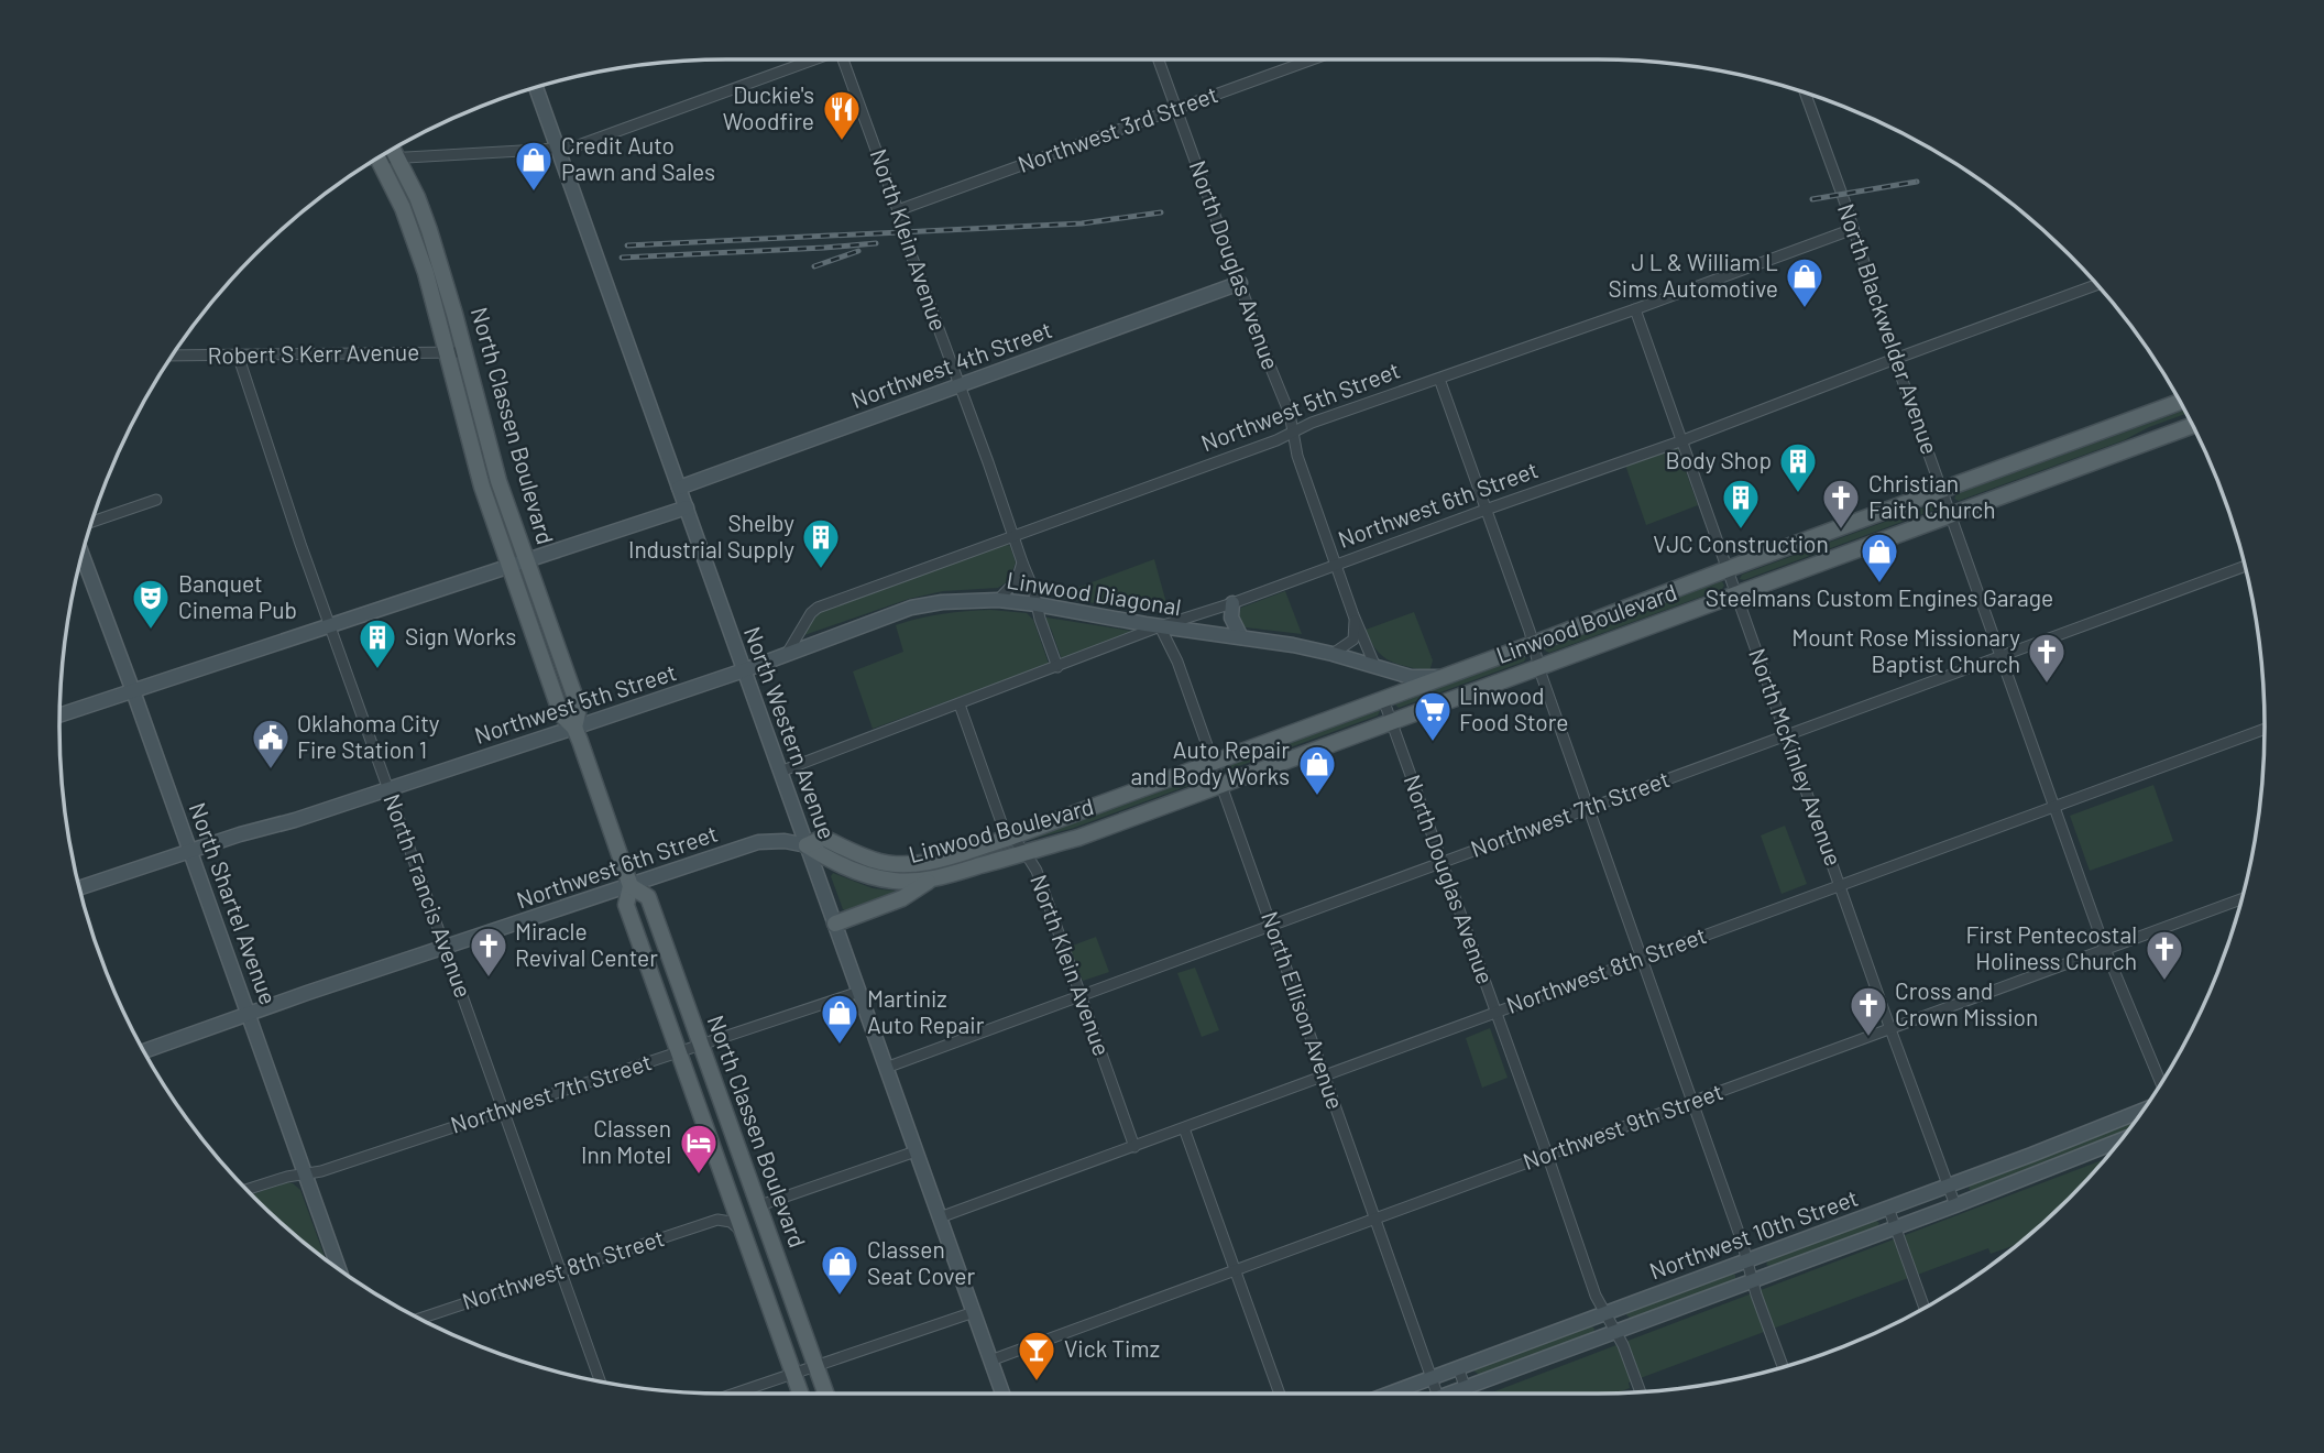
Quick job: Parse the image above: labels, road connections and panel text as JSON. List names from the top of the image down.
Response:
{
  "streets": {
    "main road": [
      "Northwest 4th Street",
      "Northwest 5th Street",
      "North Classen Boulevard",
      "Northwest 6th Street",
      "Linwood Diagonal",
      "Linwood Boulevard",
      "North Western Avenue",
      "North Shartel Avenue",
      "Northwest 10th Street"
    ],
    "street": [
      "Northwest 3rd Street",
      "North Klein Avenue",
      "North Douglas Avenue",
      "North Blackwelder Avenue",
      "Robert S Kerr Avenue",
      "North McKinley Avenue",
      "Northwest 7th Street",
      "North Francis Avenue",
      "Northwest 8th Street",
      "North Ellison Avenue",
      "Northwest 9th Street"
    ]
  },
  "crossings": [
    ["Northwest 3rd Street", "North Klein Avenue"],
    ["Northwest 3rd Street", "North Douglas Avenue"],
    ["North Klein Avenue", "Northwest 4th Street"],
    ["North Klein Avenue", "Northwest 5th Street"],
    ["North Klein Avenue", "Northwest 6th Street"],
    ["North Klein Avenue", "Linwood Diagonal"],
    ["North Klein Avenue", "Linwood Boulevard"],
    ["North Klein Avenue", "Northwest 7th Street"],
    ["North Klein Avenue", "Northwest 8th Street"],
    ["North Douglas Avenue", "Northwest 4th Street"],
    ["North Douglas Avenue", "Northwest 5th Street"],
    ["North Douglas Avenue", "Northwest 6th Street"],
    ["North Douglas Avenue", "Linwood Diagonal"],
    ["North Douglas Avenue", "Linwood Boulevard"],
    ["North Douglas Avenue", "Northwest 7th Street"],
    ["North Douglas Avenue", "Northwest 8th Street"],
    ["North Douglas Avenue", "Northwest 9th Street"],
    ["North Douglas Avenue", "Northwest 10th Street"],
    ["North Blackwelder Avenue", "Northwest 5th Street"],
    ["North Blackwelder Avenue", "Northwest 6th Street"],
    ["North Blackwelder Avenue", "Linwood Boulevard"],
    ["North Blackwelder Avenue", "Northwest 7th Street"],
    ["North Blackwelder Avenue", "Northwest 8th Street"],
    ["North Blackwelder Avenue", "Northwest 9th Street"],
    ["Robert S Kerr Avenue", "North Classen Boulevard"],
    ["Robert S Kerr Avenue", "North Francis Avenue"],
    ["Northwest 4th Street", "North Western Avenue"],
    ["Northwest 5th Street", "North Classen Boulevard"],
    ["Northwest 5th Street", "Linwood Diagonal"],
    ["Northwest 5th Street", "North Western Avenue"],
    ["Northwest 5th Street", "North McKinley Avenue"],
    ["Northwest 5th Street", "North Francis Avenue"],
    ["Northwest 5th Street", "North Shartel Avenue"],
    ["North Classen Boulevard", "Northwest 6th Street"],
    ["North Classen Boulevard", "Northwest 7th Street"],
    ["Northwest 6th Street", "Linwood Diagonal"],
    ["Northwest 6th Street", "Linwood Boulevard"],
    ["Northwest 6th Street", "North Western Avenue"],
    ["Northwest 6th Street", "North McKinley Avenue"],
    ["Northwest 6th Street", "North Francis Avenue"],
    ["Northwest 6th Street", "North Shartel Avenue"],
    ["Northwest 6th Street", "North Ellison Avenue"],
    ["Linwood Diagonal", "Linwood Boulevard"],
    ["Linwood Diagonal", "North Western Avenue"],
    ["Linwood Diagonal", "North Ellison Avenue"],
    ["Linwood Boulevard", "North Western Avenue"],
    ["Linwood Boulevard", "North McKinley Avenue"],
    ["Linwood Boulevard", "North Ellison Avenue"],
    ["North Western Avenue", "Northwest 7th Street"],
    ["North Western Avenue", "Northwest 8th Street"],
    ["North Western Avenue", "Northwest 9th Street"],
    ["North McKinley Avenue", "Northwest 7th Street"],
    ["North McKinley Avenue", "Northwest 8th Street"],
    ["North McKinley Avenue", "Northwest 9th Street"],
    ["North McKinley Avenue", "Northwest 10th Street"],
    ["Northwest 7th Street", "North Francis Avenue"],
    ["Northwest 7th Street", "North Shartel Avenue"],
    ["Northwest 7th Street", "North Ellison Avenue"],
    ["North Francis Avenue", "Northwest 8th Street"],
    ["Northwest 8th Street", "North Ellison Avenue"],
    ["North Ellison Avenue", "Northwest 9th Street"],
    ["North Ellison Avenue", "Northwest 10th Street"]
  ],
  "places": {
    "restaurant": ["Duckie's Woodfire"],
    "shop": [
      "Credit Auto Pawn and Sales",
      "J L & William L Sims Automotive",
      "Steelmans Custom Engines Garage",
      "Auto Repair and Body Works",
      "Martiniz Auto Repair",
      "Classen Seat Cover"
    ],
    "building": [
      "Body Shop",
      "VJC Construction",
      "Shelby Industrial Supply",
      "Sign Works"
    ],
    "church": [
      "Christian Faith Church",
      "Mount Rose Missionary Baptist Church",
      "Miracle Revival Center",
      "First Pentecostal Holiness Church",
      "Cross and Crown Mission"
    ],
    "theatre": ["Banquet Cinema Pub"],
    "supermarket": ["Linwood Food Store"],
    "public building": ["Oklahoma City Fire Station 1"],
    "hotel": ["Classen Inn Motel"],
    "bar": ["Vick Timz"]
  }
}
